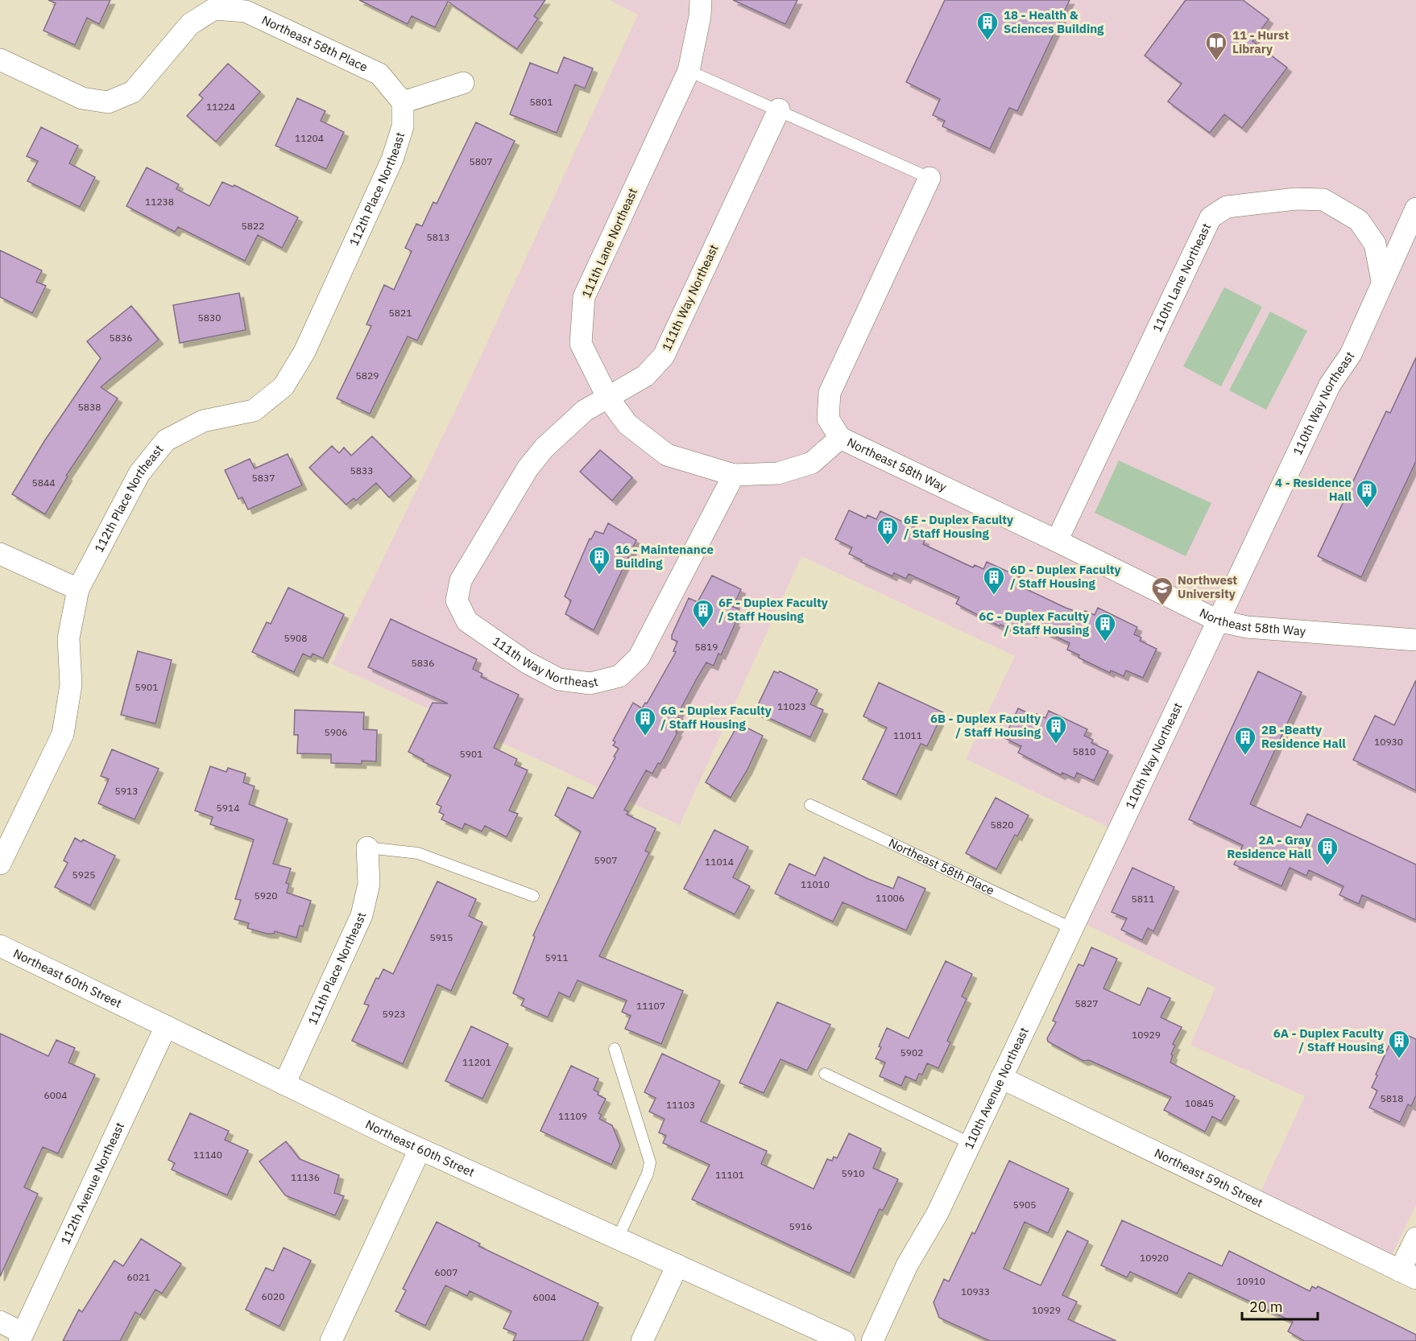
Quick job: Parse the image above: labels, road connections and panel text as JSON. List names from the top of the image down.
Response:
{
  "streets": {
    "street": [
      "Northeast 58th Place",
      "112th Place Northeast",
      "111th Lane Northeast",
      "110th Lane Northeast",
      "111th Way Northeast",
      "110th Way Northeast",
      "Northeast 58th Way",
      "111th Place Northeast",
      "Northeast 60th Street",
      "110th Avenue Northeast",
      "Northeast 59th Street",
      "112th Avenue Northeast"
    ]
  },
  "crossings": [
    ["Northeast 58th Place", "112th Place Northeast"],
    ["Northeast 58th Place", "110th Avenue Northeast"],
    ["111th Lane Northeast", "111th Way Northeast"],
    ["110th Lane Northeast", "110th Way Northeast"],
    ["110th Lane Northeast", "Northeast 58th Way"],
    ["110th Way Northeast", "Northeast 58th Way"],
    ["110th Way Northeast", "110th Avenue Northeast"],
    ["111th Place Northeast", "Northeast 60th Street"],
    ["Northeast 60th Street", "112th Avenue Northeast"],
    ["110th Avenue Northeast", "Northeast 59th Street"]
  ],
  "places": {
    "building": [
      "18 - Health & Sciences Building",
      "4 - Residence Hall",
      "6E - Duplex Faculty / Staff Housing",
      "16 - Maintenance Building",
      "6D - Duplex Faculty / Staff Housing",
      "6F - Duplex Faculty / Staff Housing",
      "6C - Duplex Faculty / Staff Housing",
      "6G - Duplex Faculty / Staff Housing",
      "6B - Duplex Faculty / Staff Housing",
      "2B -Beatty Residence Hall",
      "2A - Gray Residence Hall",
      "6A - Duplex Faculty / Staff Housing"
    ],
    "library": ["11 - Hurst Library"],
    "school or university": ["Northwest University"]
  },
  "house_numbers": [
    "5801",
    "11224",
    "11204",
    "5807",
    "11238",
    "5822",
    "5813",
    "5821",
    "5830",
    "5836",
    "5829",
    "5838",
    "5833",
    "5837",
    "5844",
    "5908",
    "5819",
    "5836",
    "5901",
    "11023",
    "5906",
    "11011",
    "10930",
    "5810",
    "5901",
    "5913",
    "5914",
    "5820",
    "5907",
    "11014",
    "5925",
    "11010",
    "5920",
    "11006",
    "5811",
    "5915",
    "5911",
    "5827",
    "11107",
    "5923",
    "10929",
    "5902",
    "11201",
    "6004",
    "5818",
    "10845",
    "11103",
    "11109",
    "11140",
    "5910",
    "11101",
    "11136",
    "5905",
    "5916",
    "10920",
    "6007",
    "6021",
    "10910",
    "10933",
    "6020",
    "6004",
    "10929"
  ],
  "scale_bar": "20 m"
}
